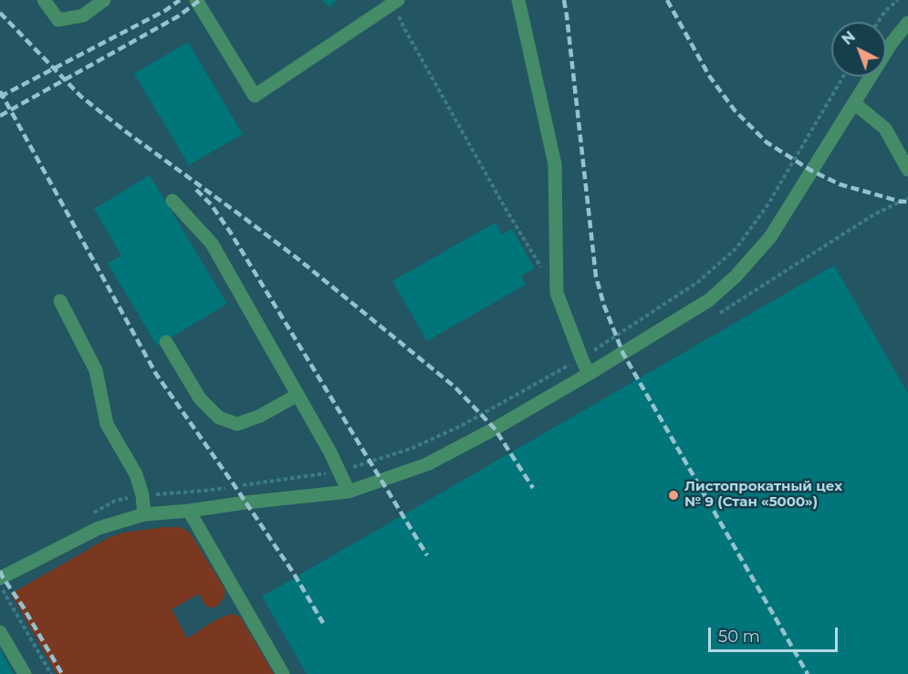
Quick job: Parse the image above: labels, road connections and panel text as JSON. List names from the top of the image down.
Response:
{
  "places": ["Листопрокатный цех № 9 (Стан «5000»)"],
  "scale_bar": "50 m",
  "north": "top left"
}
